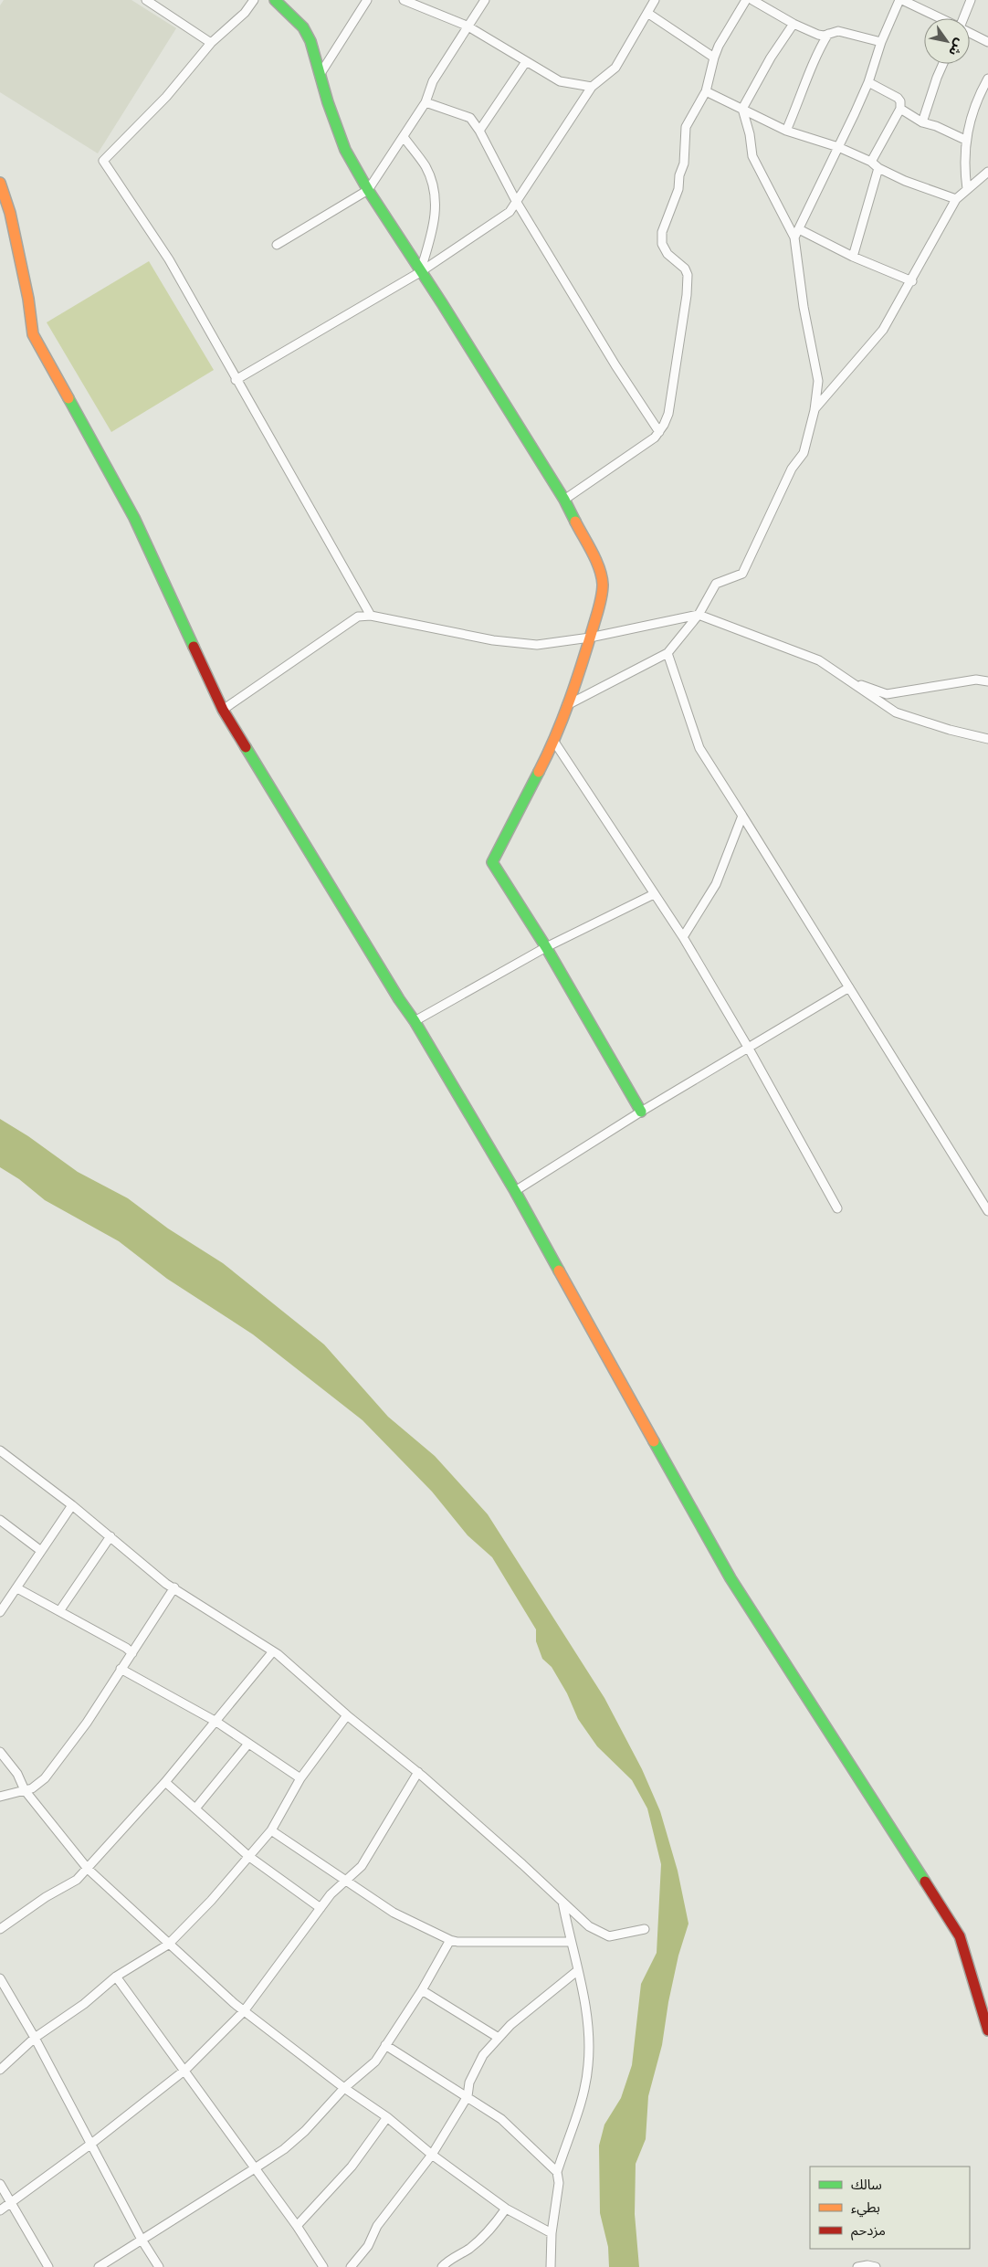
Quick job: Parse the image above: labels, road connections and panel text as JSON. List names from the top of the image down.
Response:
{
  "legend": ["سالك", "بطيء", "مزدحم"],
  "north": "bottom right"
}
